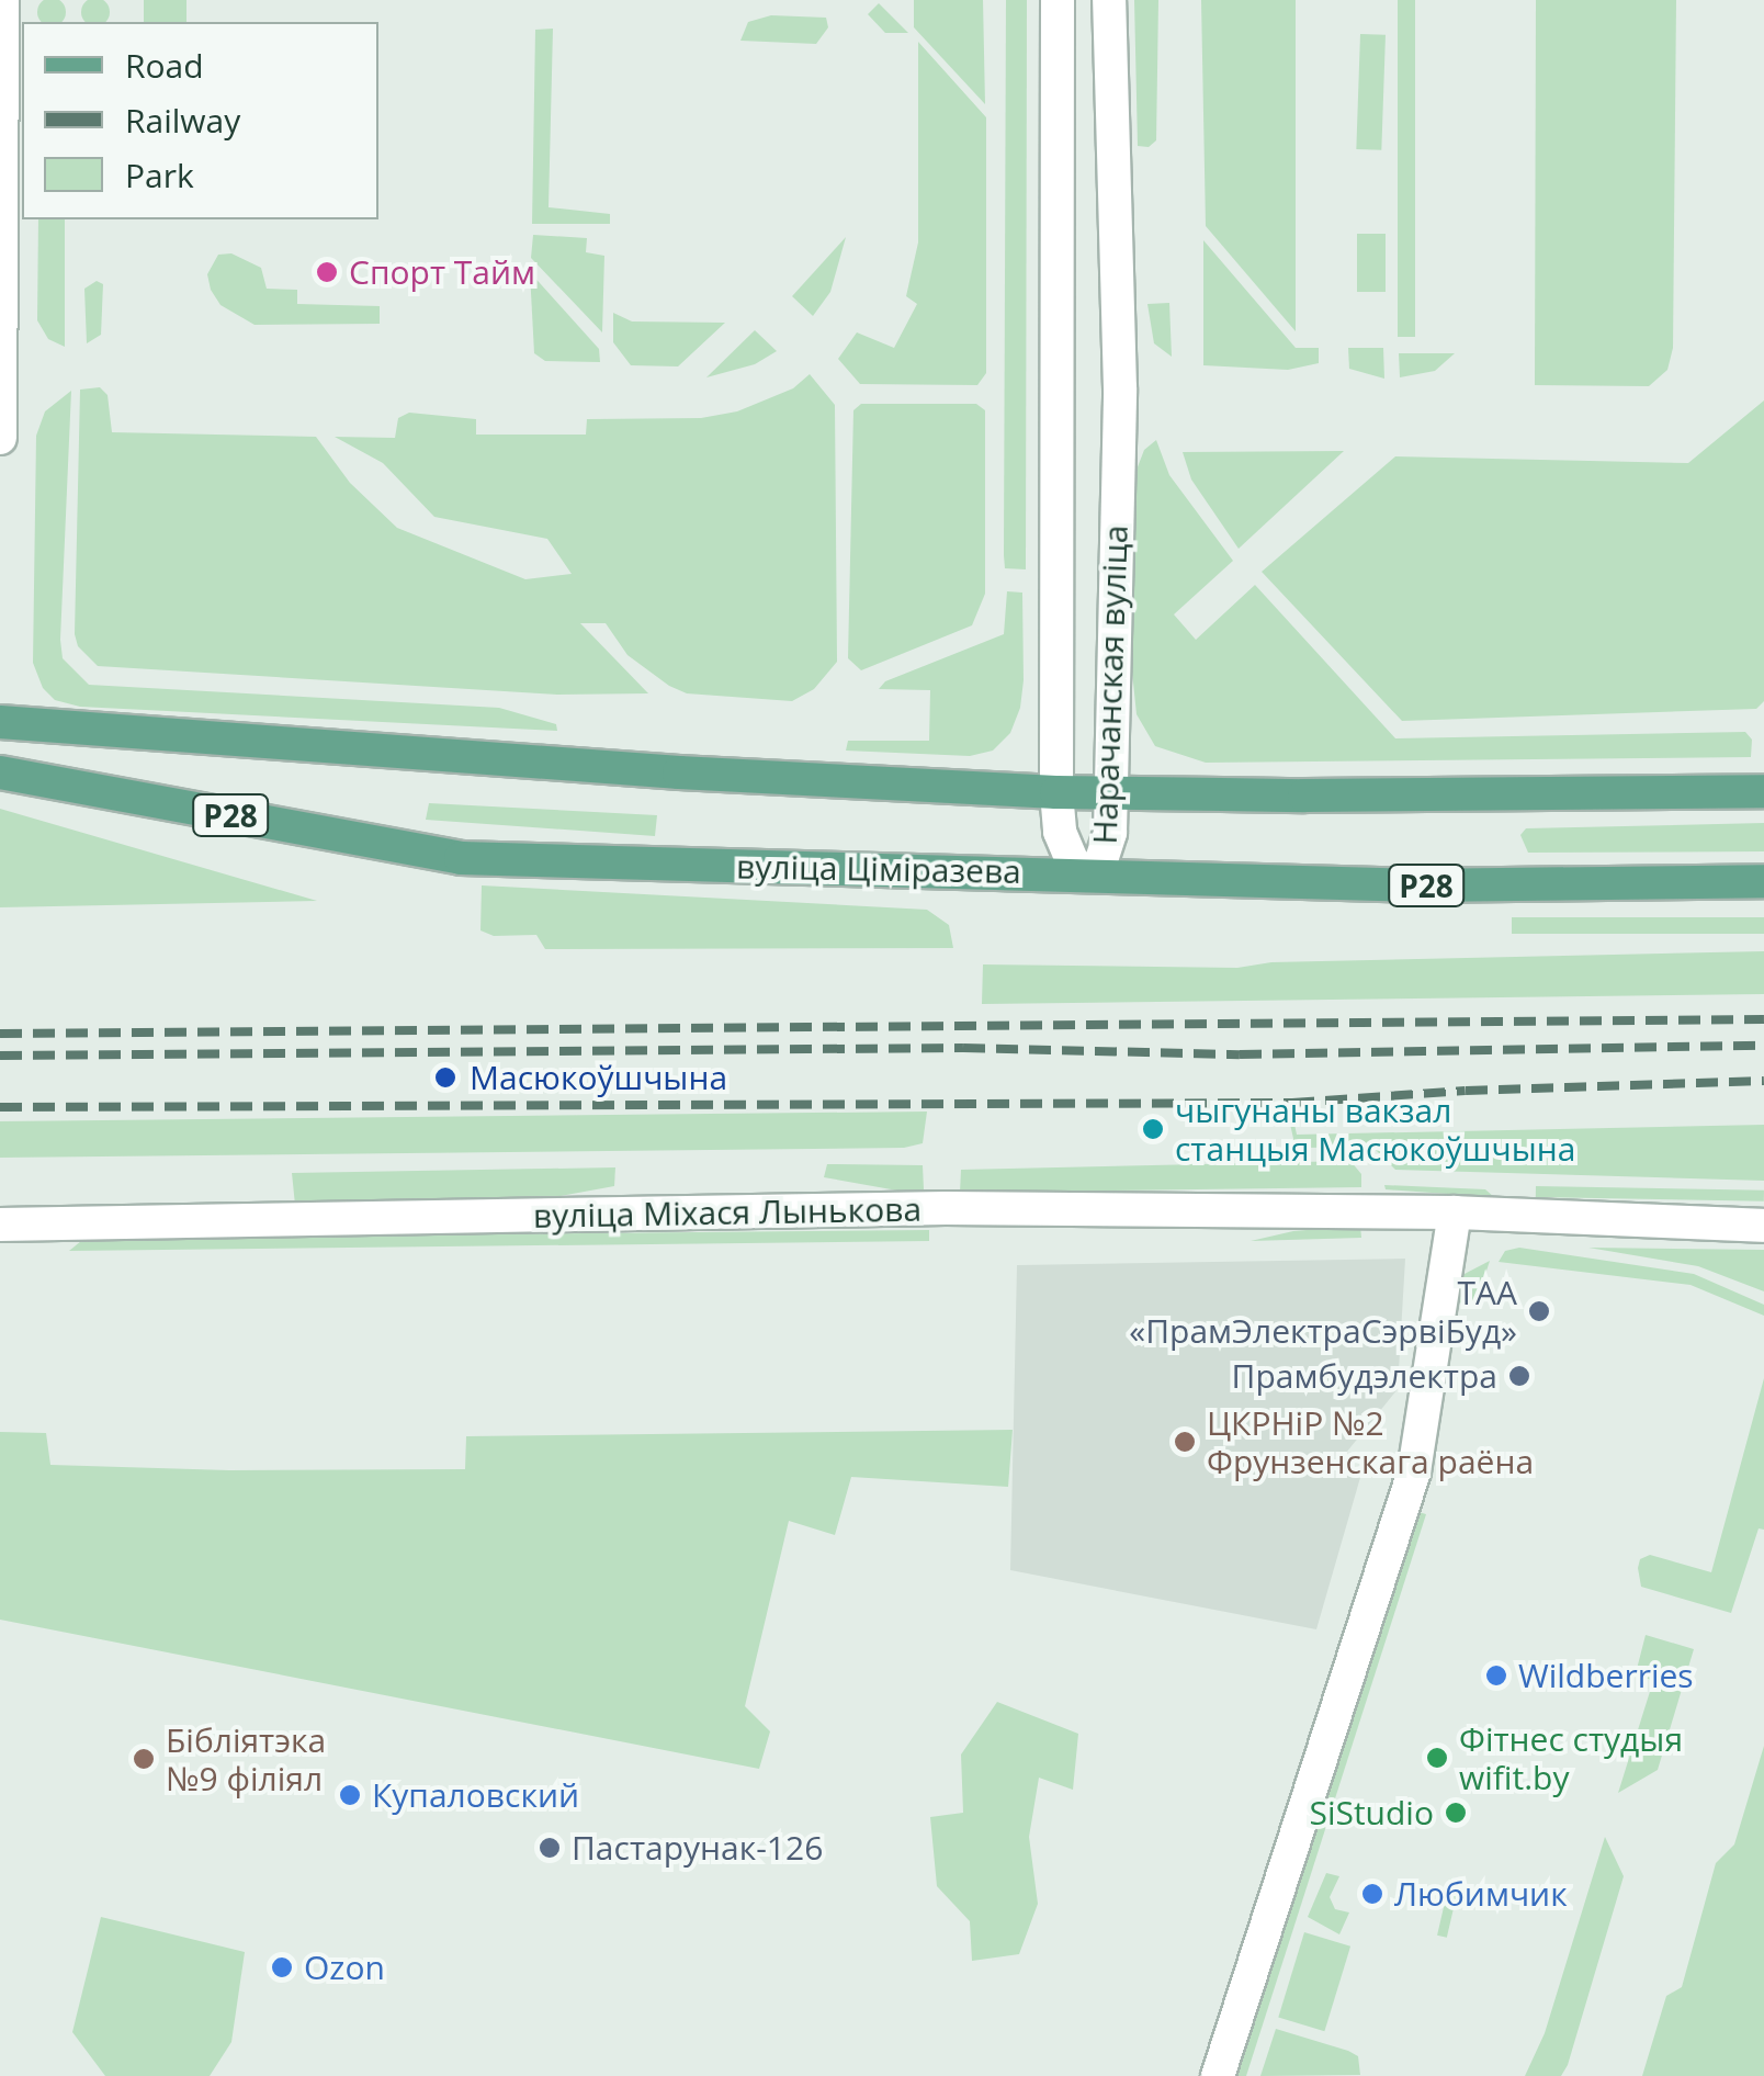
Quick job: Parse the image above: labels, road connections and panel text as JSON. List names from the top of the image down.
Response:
{
  "streets": {
    "main road": ["Р28", "вуліца Ціміразева"],
    "street": ["Нарачанская вуліца", "вуліца Міхася Лынькова"]
  },
  "crossings": [
    ["Нарачанская вуліца", "Р28"],
    ["Нарачанская вуліца", "вуліца Ціміразева"]
  ],
  "places": [
    "Спорт Тайм",
    "Масюкоўшчына",
    "чыгунаны вакзал станцыя Масюкоўшчына",
    "ТАА «ПрамЭлектраСэрвіБуд»",
    "Прамбудэлектра",
    "ЦКРНіР №2 Фрунзенскага раёна",
    "Wildberries",
    "Фітнес студыя wifit.by",
    "Бібліятэка №9 філіял",
    "Купаловский",
    "SiStudio",
    "Пастарунак-126",
    "Любимчик",
    "Ozon"
  ],
  "legend": ["Road", "Railway", "Park"]
}
